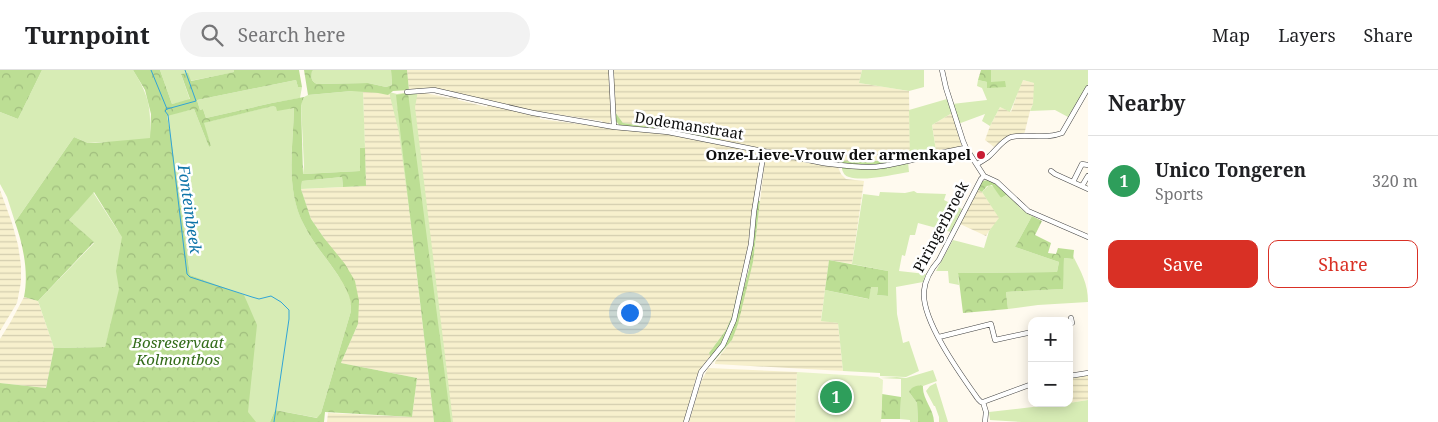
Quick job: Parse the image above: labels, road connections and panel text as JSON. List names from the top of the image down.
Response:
{
  "streets": {
    "street": ["Dodemanstraat", "Piringerbroek"]
  },
  "water": ["Fonteinbeek"],
  "parks": ["Bosreservaat Kolmontbos"],
  "places": ["Onze-Lieve-Vrouw der armenkapel"],
  "page": {
    "header": "Turnpoint",
    "search": "Search here",
    "nav": ["Map", "Layers", "Share"],
    "heading": "Nearby",
    "list": [
      {
        "mark": "1",
        "name": "Unico Tongeren",
        "note": "Sports",
        "value": "320 m"
      }
    ],
    "buttons": ["Save", "Share"],
    "map_buttons": ["+", "−"],
    "pins": "1"
  }
}
